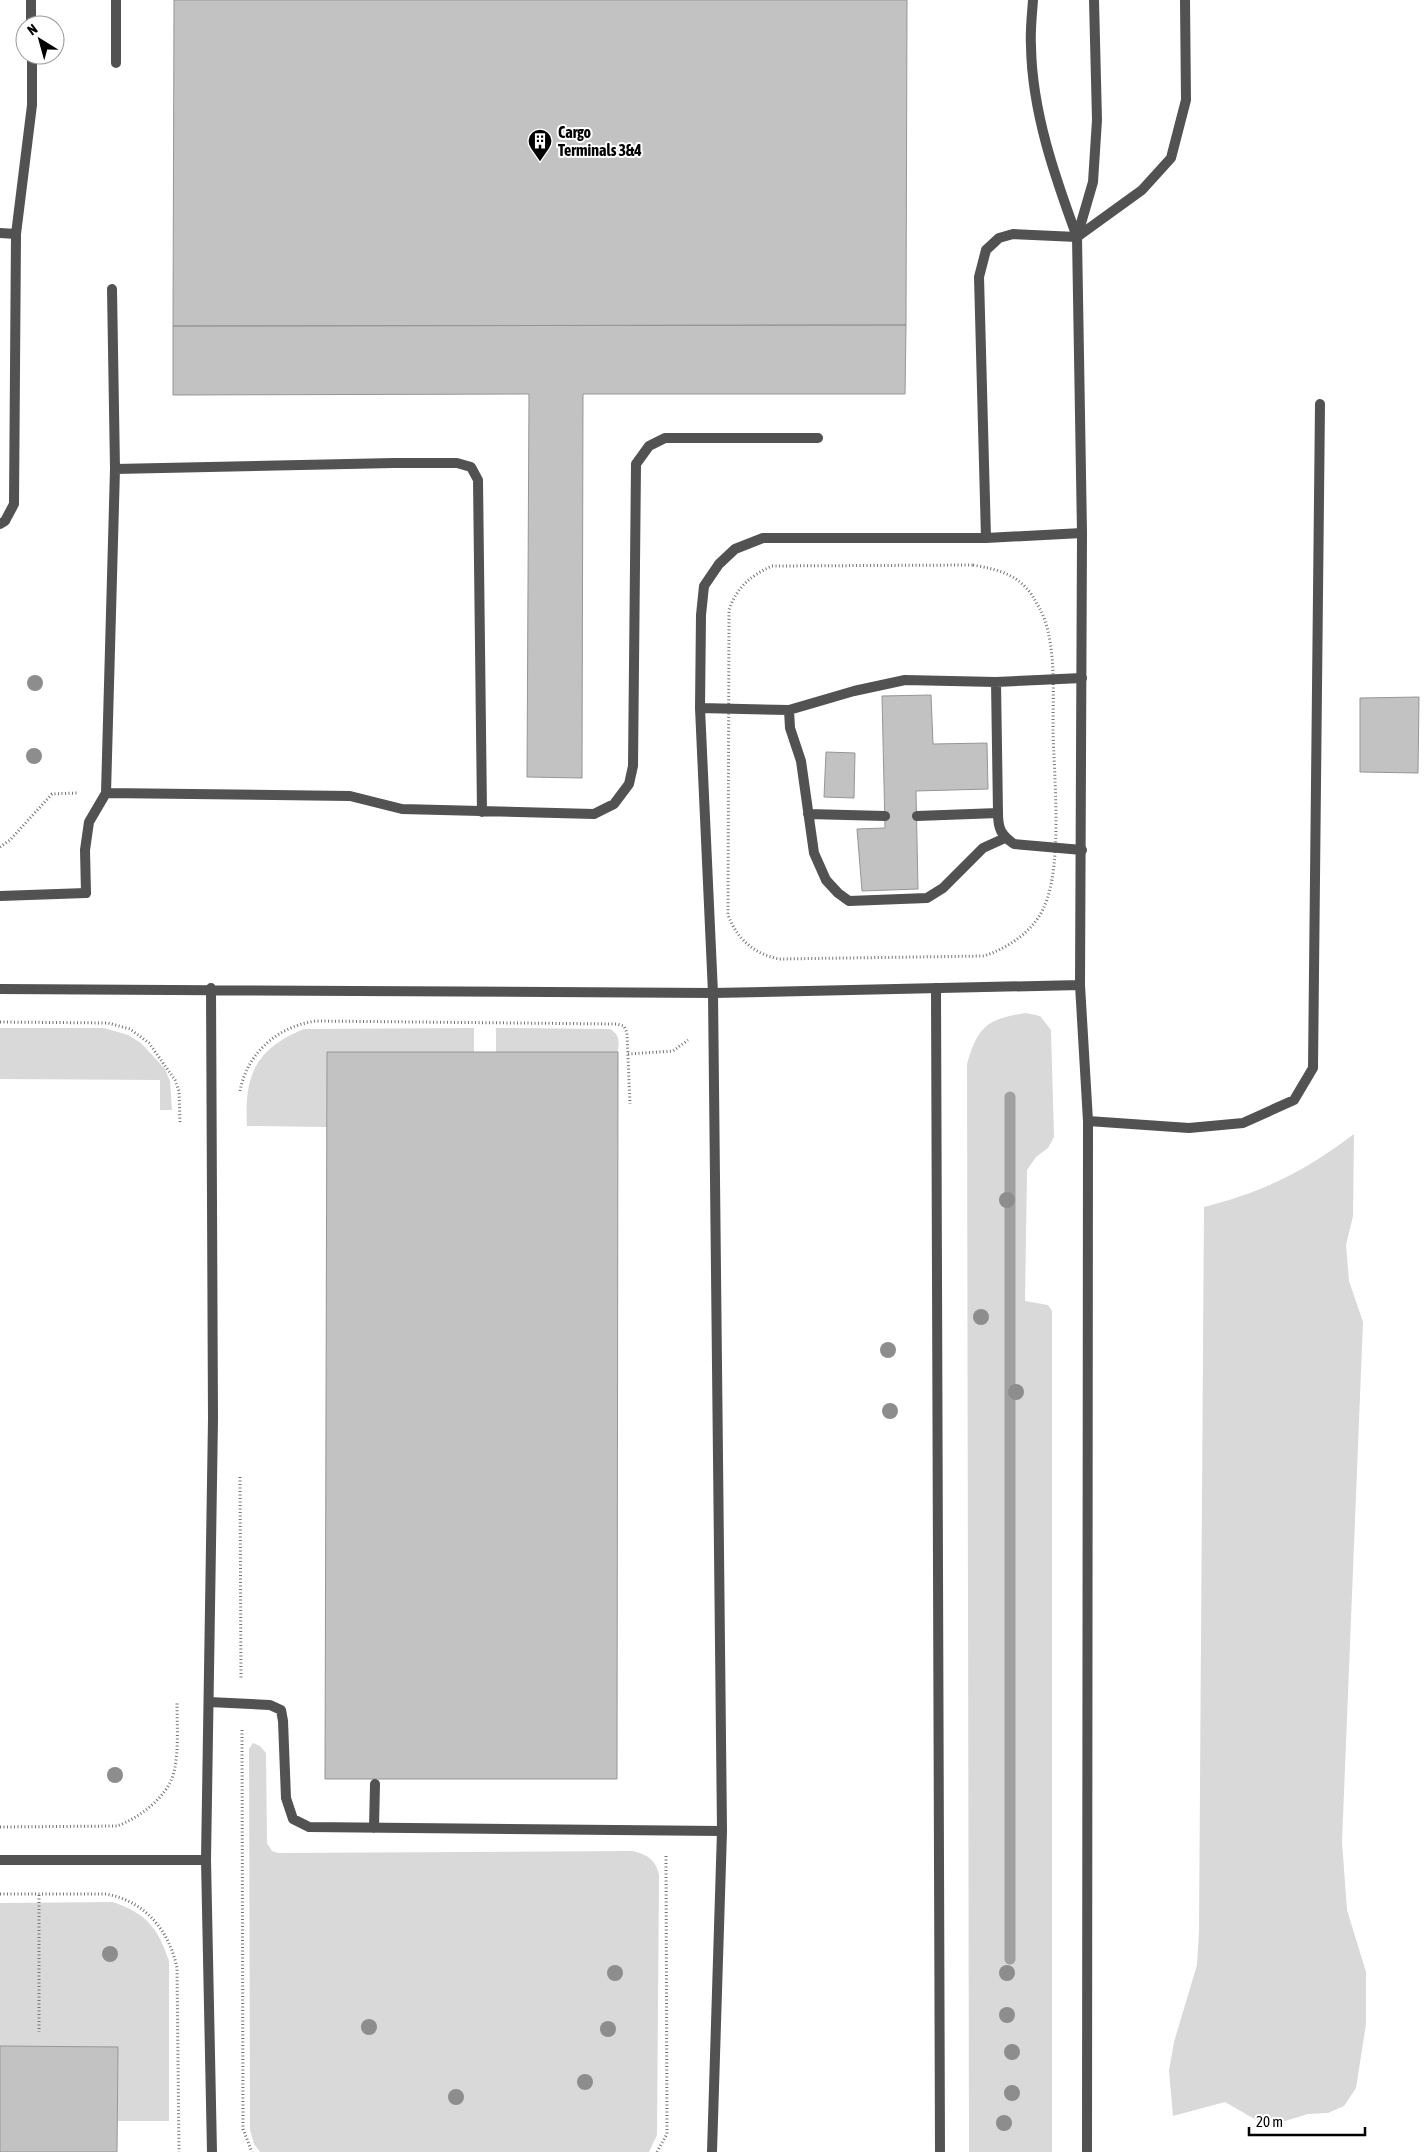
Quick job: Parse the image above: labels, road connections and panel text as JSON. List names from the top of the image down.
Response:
{
  "places": {
    "building": ["Cargo Terminals 3&4"]
  },
  "scale_bar": "20 m",
  "north": "top left"
}
